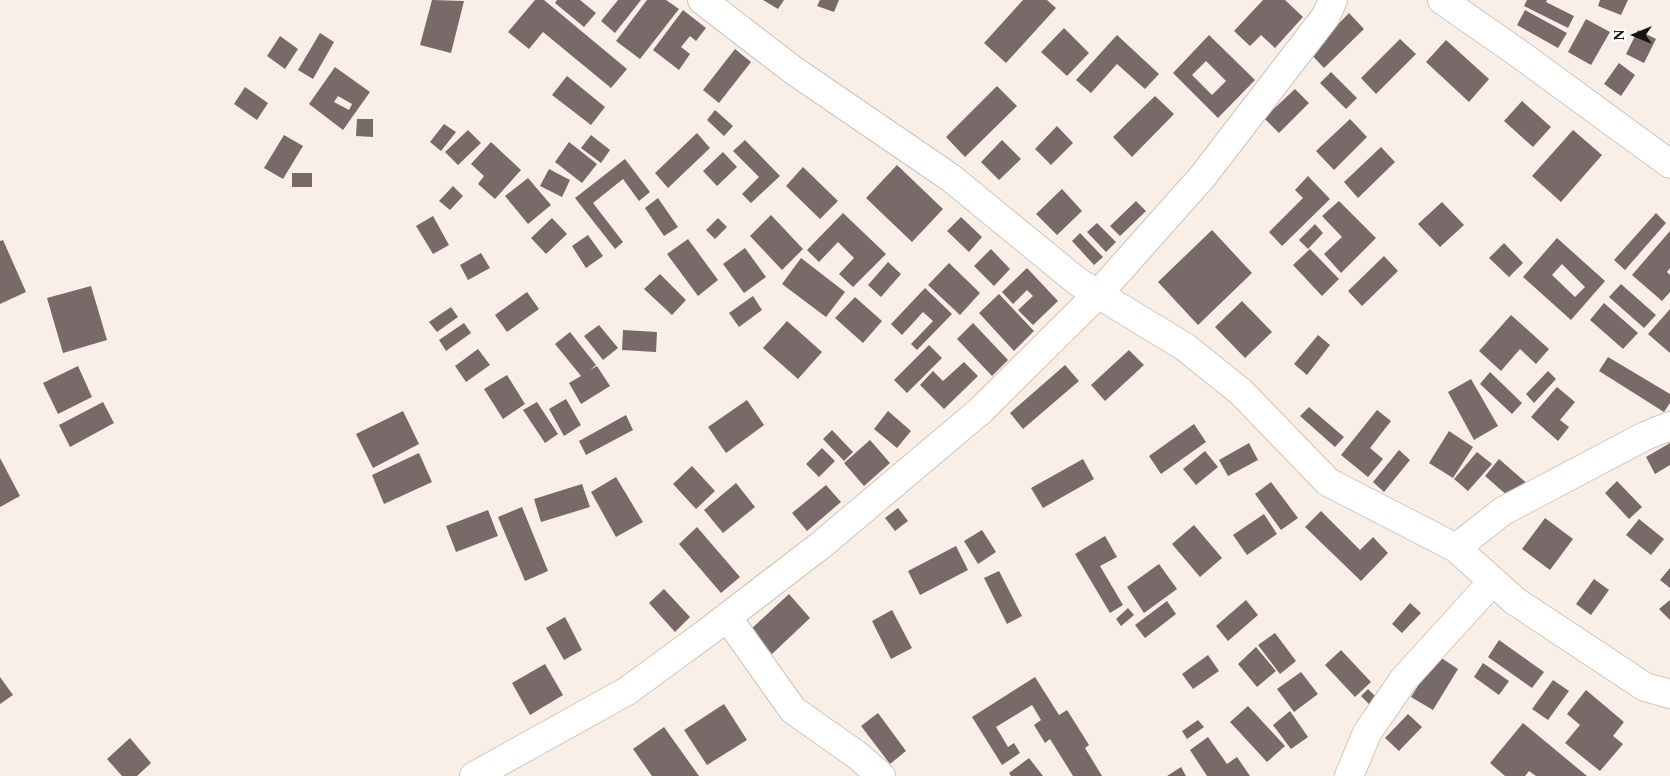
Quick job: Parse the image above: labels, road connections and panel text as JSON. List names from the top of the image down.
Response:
{
  "north": "left"
}
